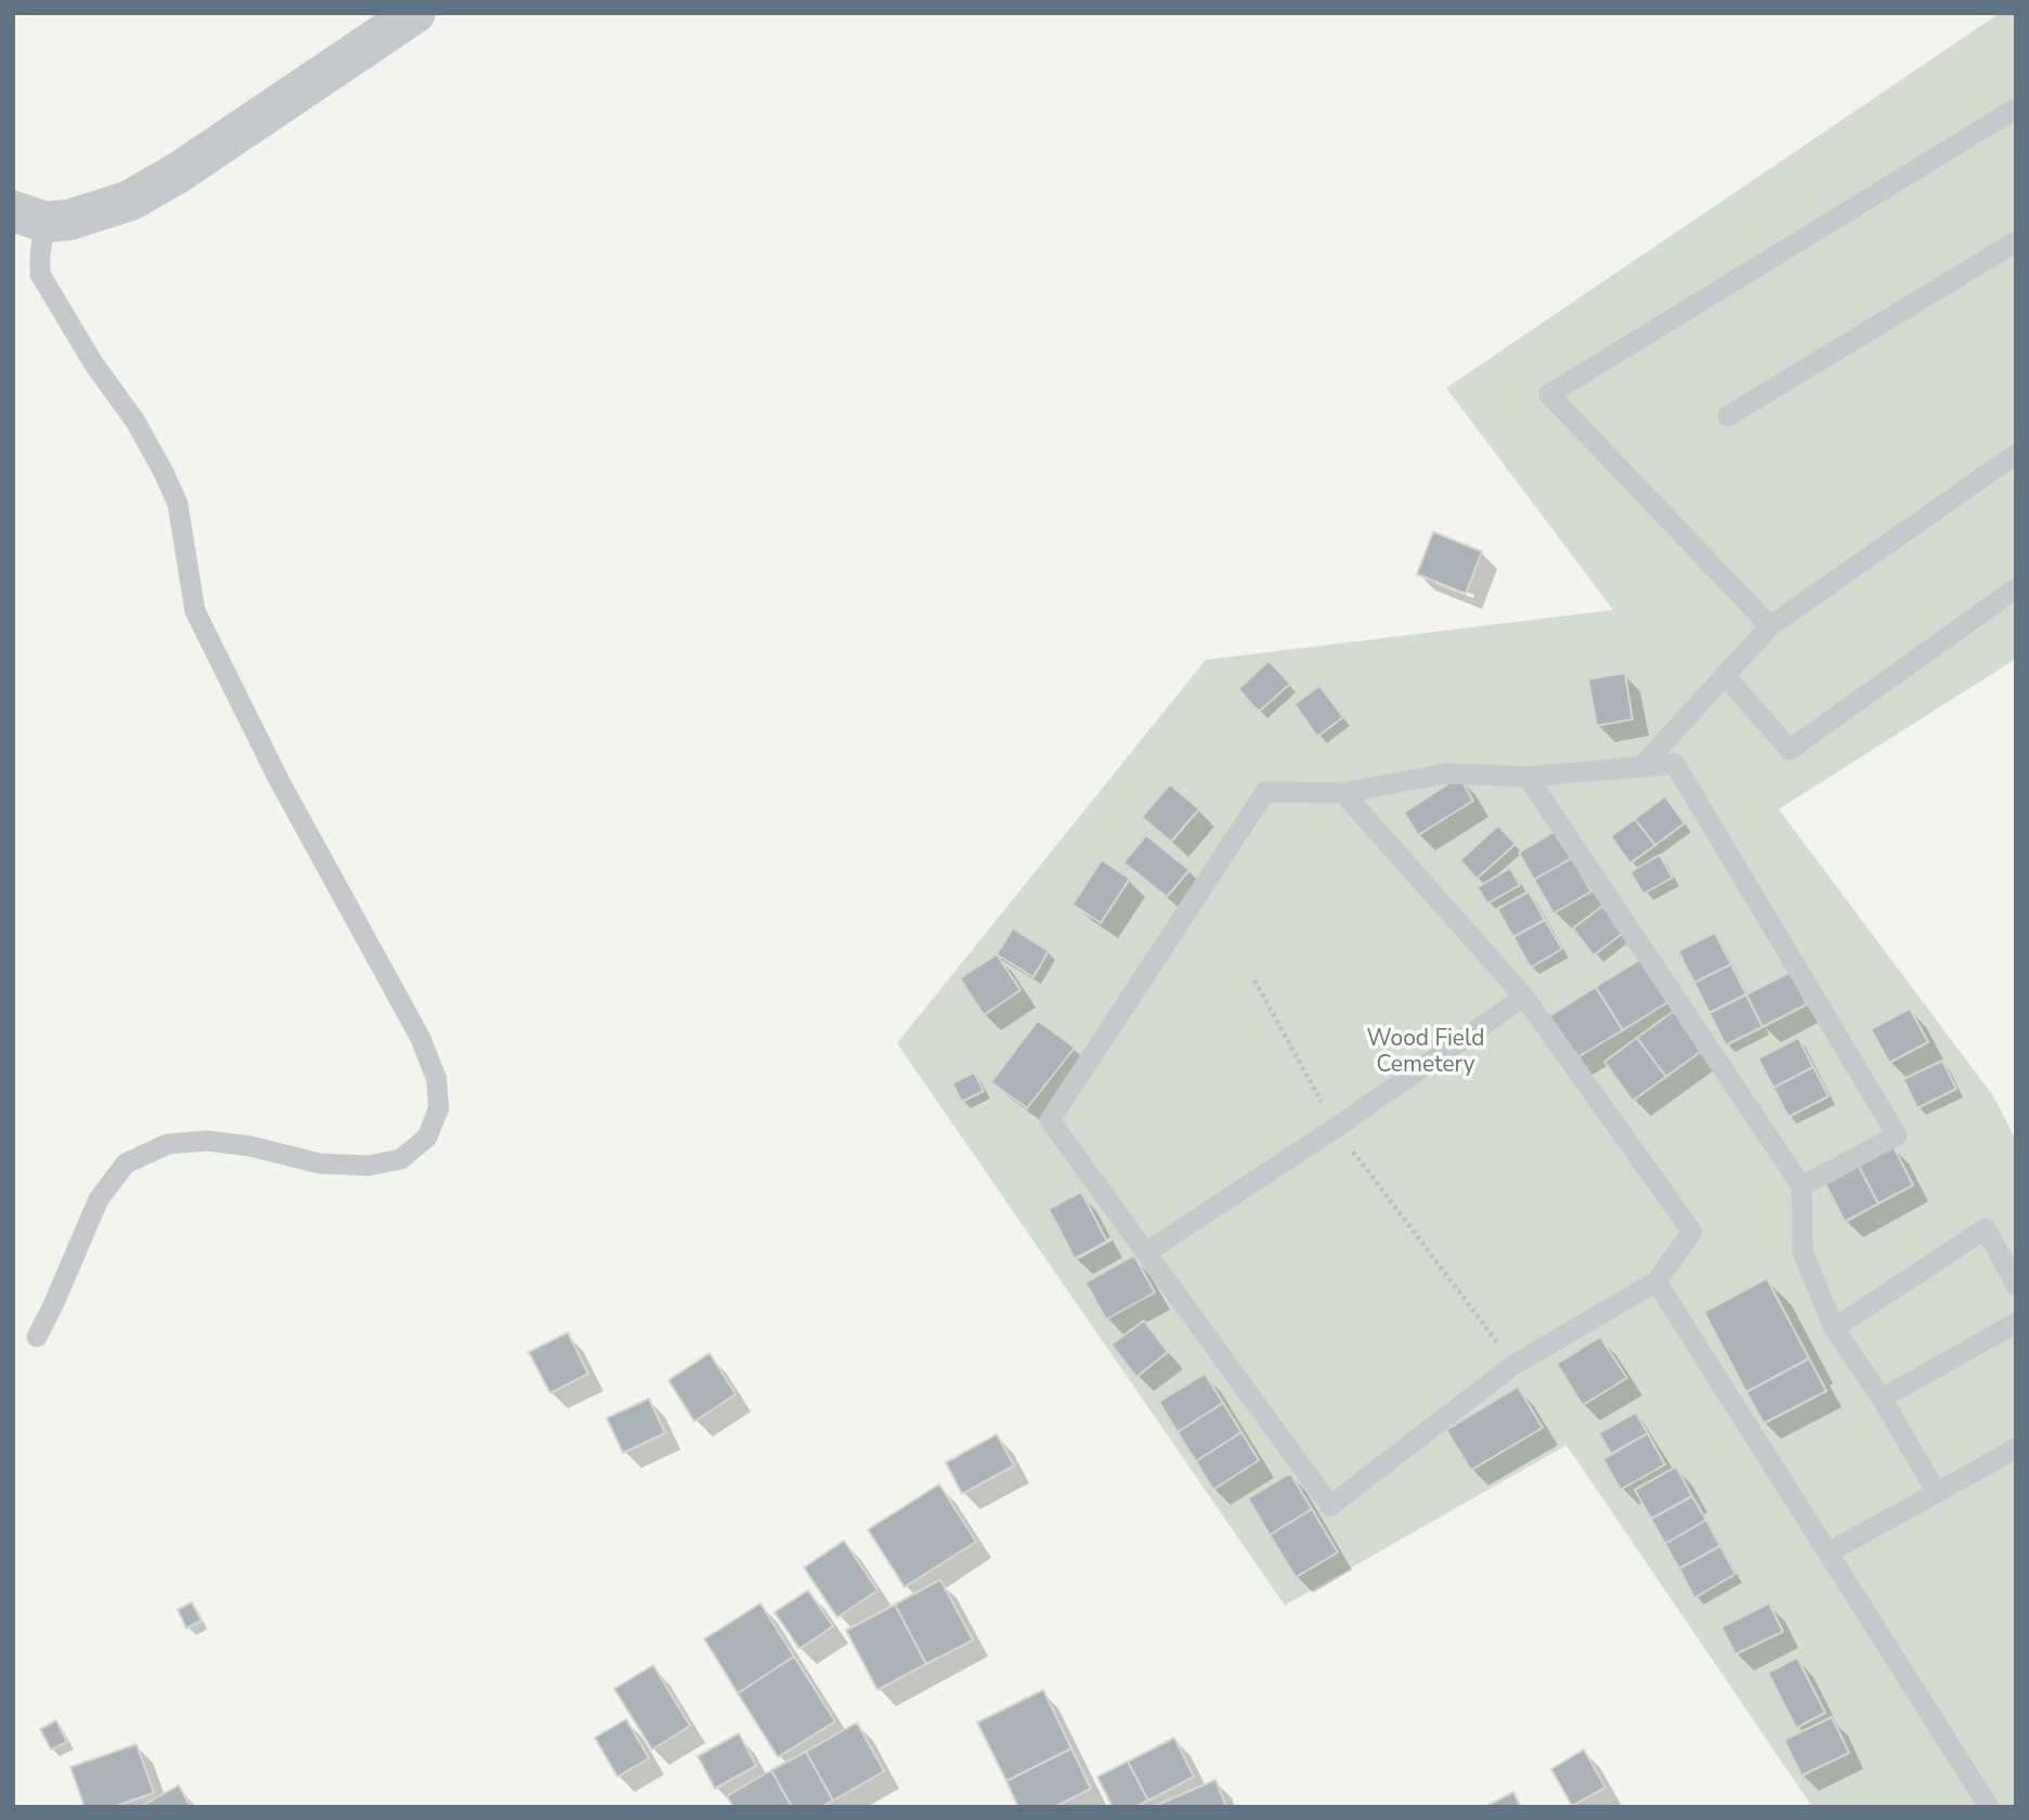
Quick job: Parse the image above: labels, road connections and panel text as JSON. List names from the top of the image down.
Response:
{
  "parks": ["Wood Field Cemetery"]
}
